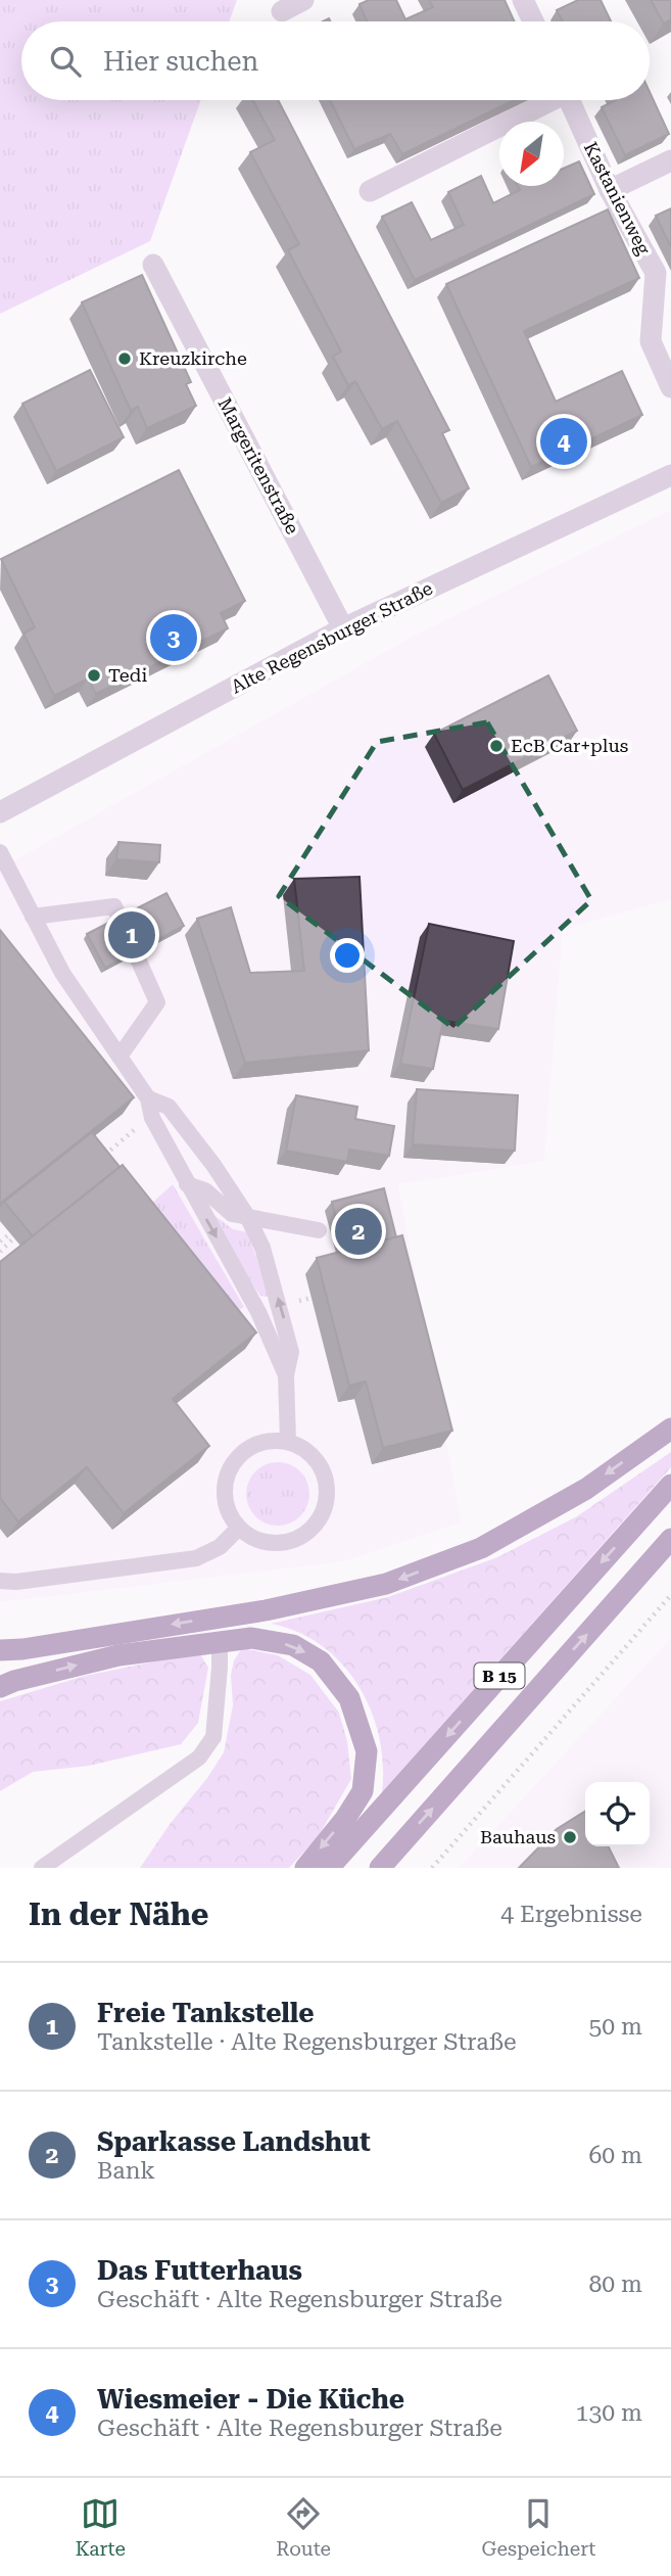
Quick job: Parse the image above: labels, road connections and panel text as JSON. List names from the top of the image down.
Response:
{
  "streets": {
    "highway": ["B 15"],
    "street": ["Kastanienweg", "Margeritenstraße", "Alte Regensburger Straße"]
  },
  "crossings": [
    ["Margeritenstraße", "Alte Regensburger Straße"]
  ],
  "places": [
    "Kreuzkirche",
    "Tedi",
    "EcB Car+plus",
    "Bauhaus"
  ],
  "north": "bottom left",
  "page": {
    "search": "Hier suchen",
    "pins": [
      "4",
      "3",
      "1",
      "2"
    ],
    "heading": ["In der Nähe", "4 Ergebnisse"],
    "list": [
      {
        "mark": "1",
        "name": "Freie Tankstelle",
        "note": "Tankstelle · Alte Regensburger Straße",
        "value": "50 m"
      },
      {
        "mark": "2",
        "name": "Sparkasse Landshut",
        "note": "Bank",
        "value": "60 m"
      },
      {
        "mark": "3",
        "name": "Das Futterhaus",
        "note": "Geschäft · Alte Regensburger Straße",
        "value": "80 m"
      },
      {
        "mark": "4",
        "name": "Wiesmeier - Die Küche",
        "note": "Geschäft · Alte Regensburger Straße",
        "value": "130 m"
      }
    ],
    "nav": ["Karte", "Route", "Gespeichert"]
  }
}
